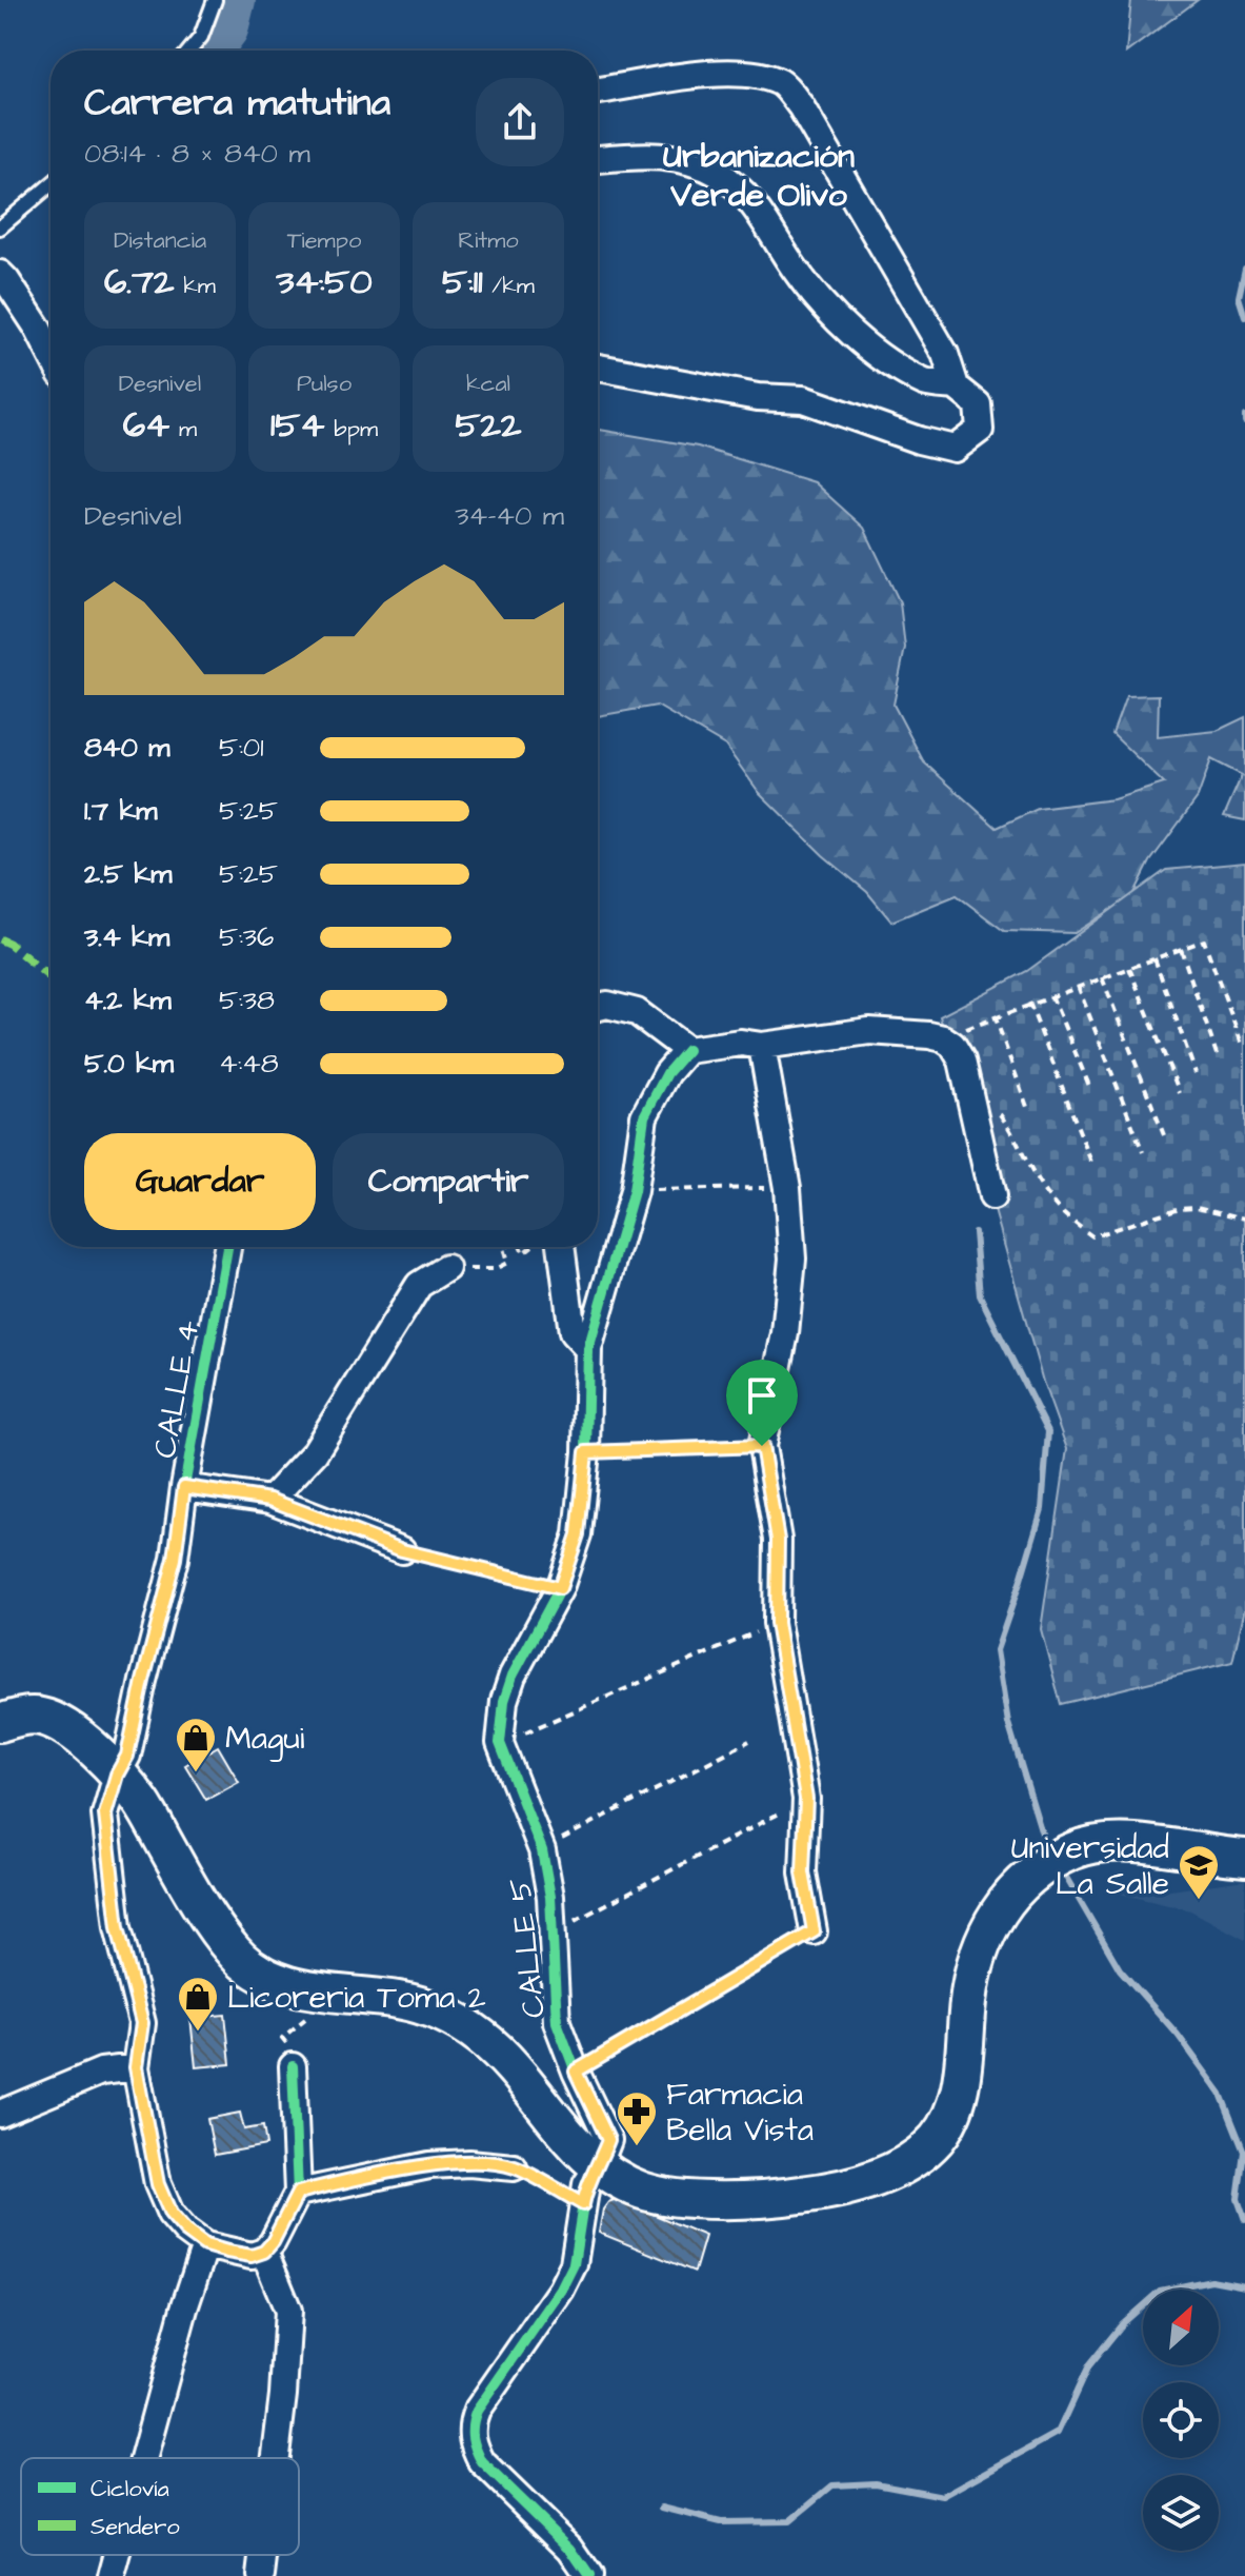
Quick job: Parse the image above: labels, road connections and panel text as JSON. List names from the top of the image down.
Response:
{
  "streets": {
    "street": ["CALLE 4", "CALLE 5"]
  },
  "districts": ["Urbanización Verde Olivo"],
  "places": {
    "shop": ["Magui", "Licoreria Toma 2"],
    "school or university": ["Universidad La Salle"],
    "pharmacy": ["Farmacia Bella Vista"]
  },
  "legend": ["Ciclovía", "Sendero"],
  "north": "top right",
  "page": {
    "heading": ["Carrera matutina", "08:14 · 8 × 840 m"],
    "stats": [
      ["Distancia", "6.72 km"],
      ["Tiempo", "34:50"],
      ["Ritmo", "5:11 /km"],
      ["Desnivel", "64 m"],
      ["Pulso", "154 bpm"],
      ["kcal", "522"]
    ],
    "chart": ["Desnivel", "34–40 m"],
    "list": [
      {
        "name": "840 m",
        "note": "5:01"
      },
      {
        "name": "1.7 km",
        "note": "5:25"
      },
      {
        "name": "2.5 km",
        "note": "5:25"
      },
      {
        "name": "3.4 km",
        "note": "5:36"
      },
      {
        "name": "4.2 km",
        "note": "5:38"
      },
      {
        "name": "5.0 km",
        "note": "4:48"
      }
    ],
    "buttons": ["Guardar", "Compartir"]
  }
}
